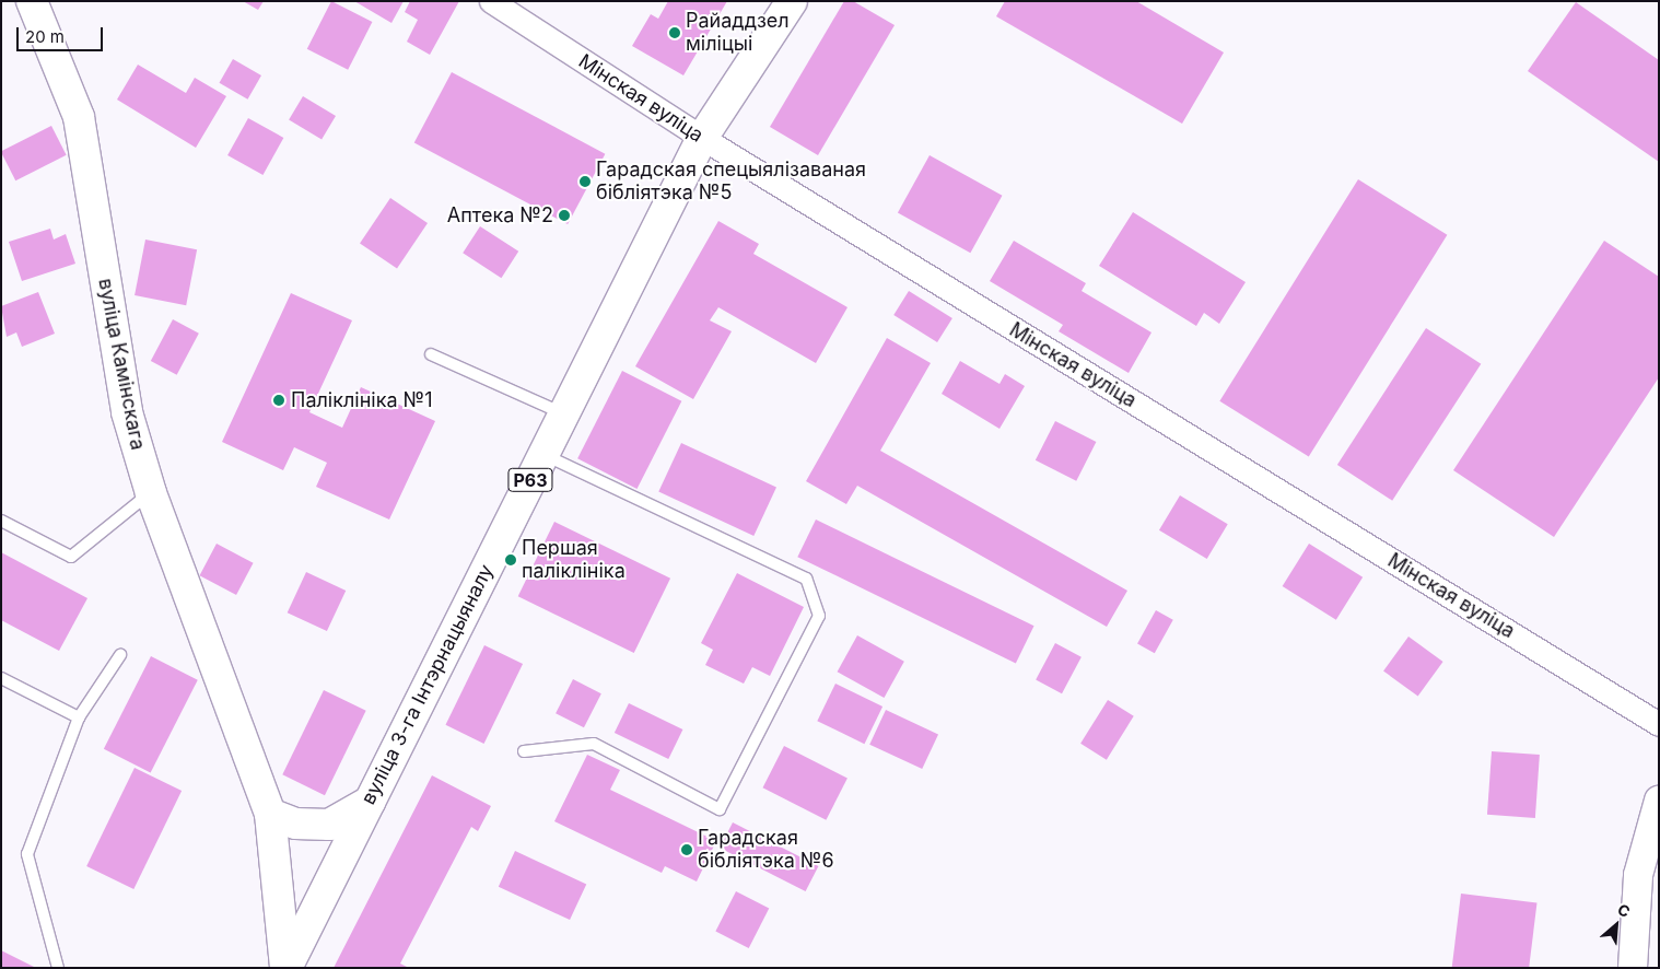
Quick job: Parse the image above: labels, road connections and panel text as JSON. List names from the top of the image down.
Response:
{
  "streets": {
    "main road": ["вуліца Камінскага", "Р63", "вуліца 3-га Інтэрнацыяналу"],
    "street": ["Мінская вуліца"]
  },
  "crossings": [
    ["Мінская вуліца", "вуліца 3-га Інтэрнацыяналу"],
    ["вуліца Камінскага", "вуліца 3-га Інтэрнацыяналу"]
  ],
  "places": [
    "Райаддзел міліцыі",
    "Гарадская спецыялізаваная бібліятэка №5",
    "Аптека №2",
    "Паліклініка №1",
    "Першая паліклініка",
    "Гарадская бібліятэка №6"
  ],
  "scale_bar": "20 m",
  "north": "top right"
}
